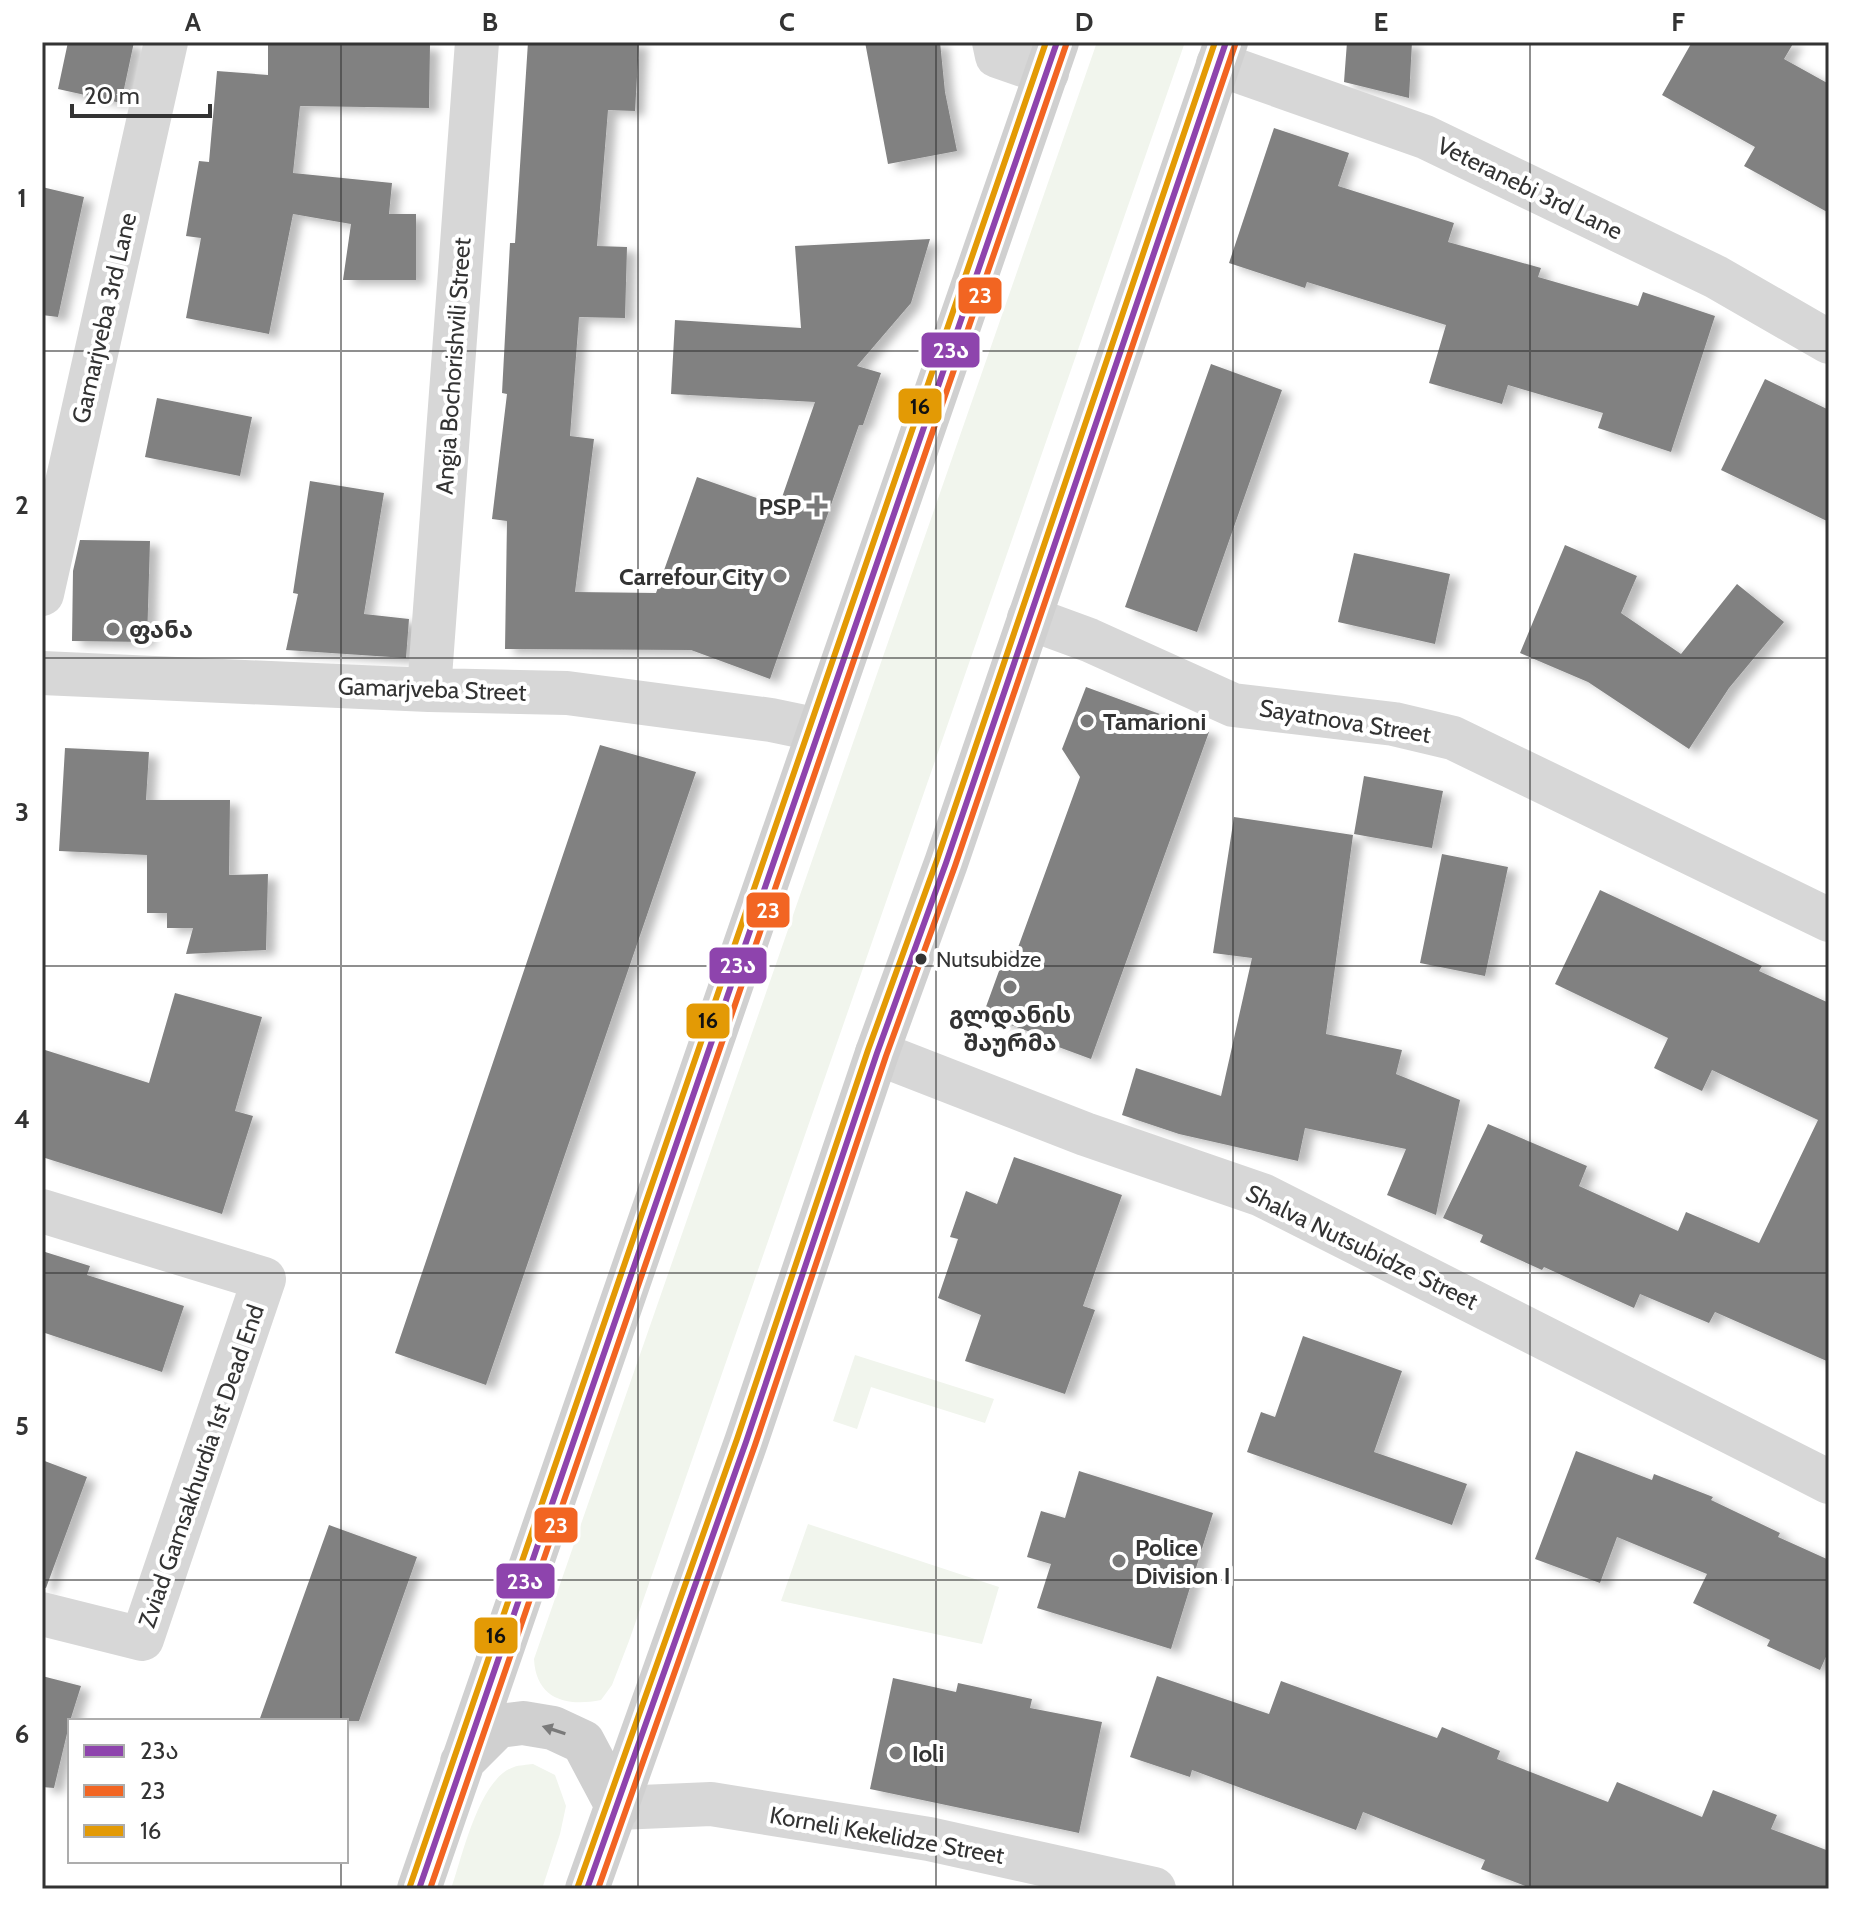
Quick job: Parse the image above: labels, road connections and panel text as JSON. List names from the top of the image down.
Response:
{
  "streets": {
    "street": [
      "Veteranebi 3rd Lane",
      "Gamarjveba 3rd Lane",
      "Angia Bochorishvili Street",
      "Gamarjveba Street",
      "Sayatnova Street",
      "Shalva Nutsubidze Street",
      "Zviad Gamsakhurdia 1st Dead End",
      "Korneli Kekelidze Street"
    ]
  },
  "crossings": [
    ["Angia Bochorishvili Street", "Gamarjveba Street"]
  ],
  "places": {
    "health": ["PSP"],
    "other": [
      "Carrefour City",
      "ფანა",
      "Tamarioni",
      "Nutsubidze",
      "გლდანის შაურმა",
      "Police Division I",
      "Ioli"
    ]
  },
  "lines": ["transit line 23ა", "transit line 16", "transit line 23"],
  "legend": ["23ა", "23", "16"],
  "scale_bar": "20 m",
  "grid": {
    "columns": [
      "A",
      "B",
      "C",
      "D",
      "E",
      "F"
    ],
    "rows": [
      "1",
      "2",
      "3",
      "4",
      "5",
      "6"
    ]
  }
}
